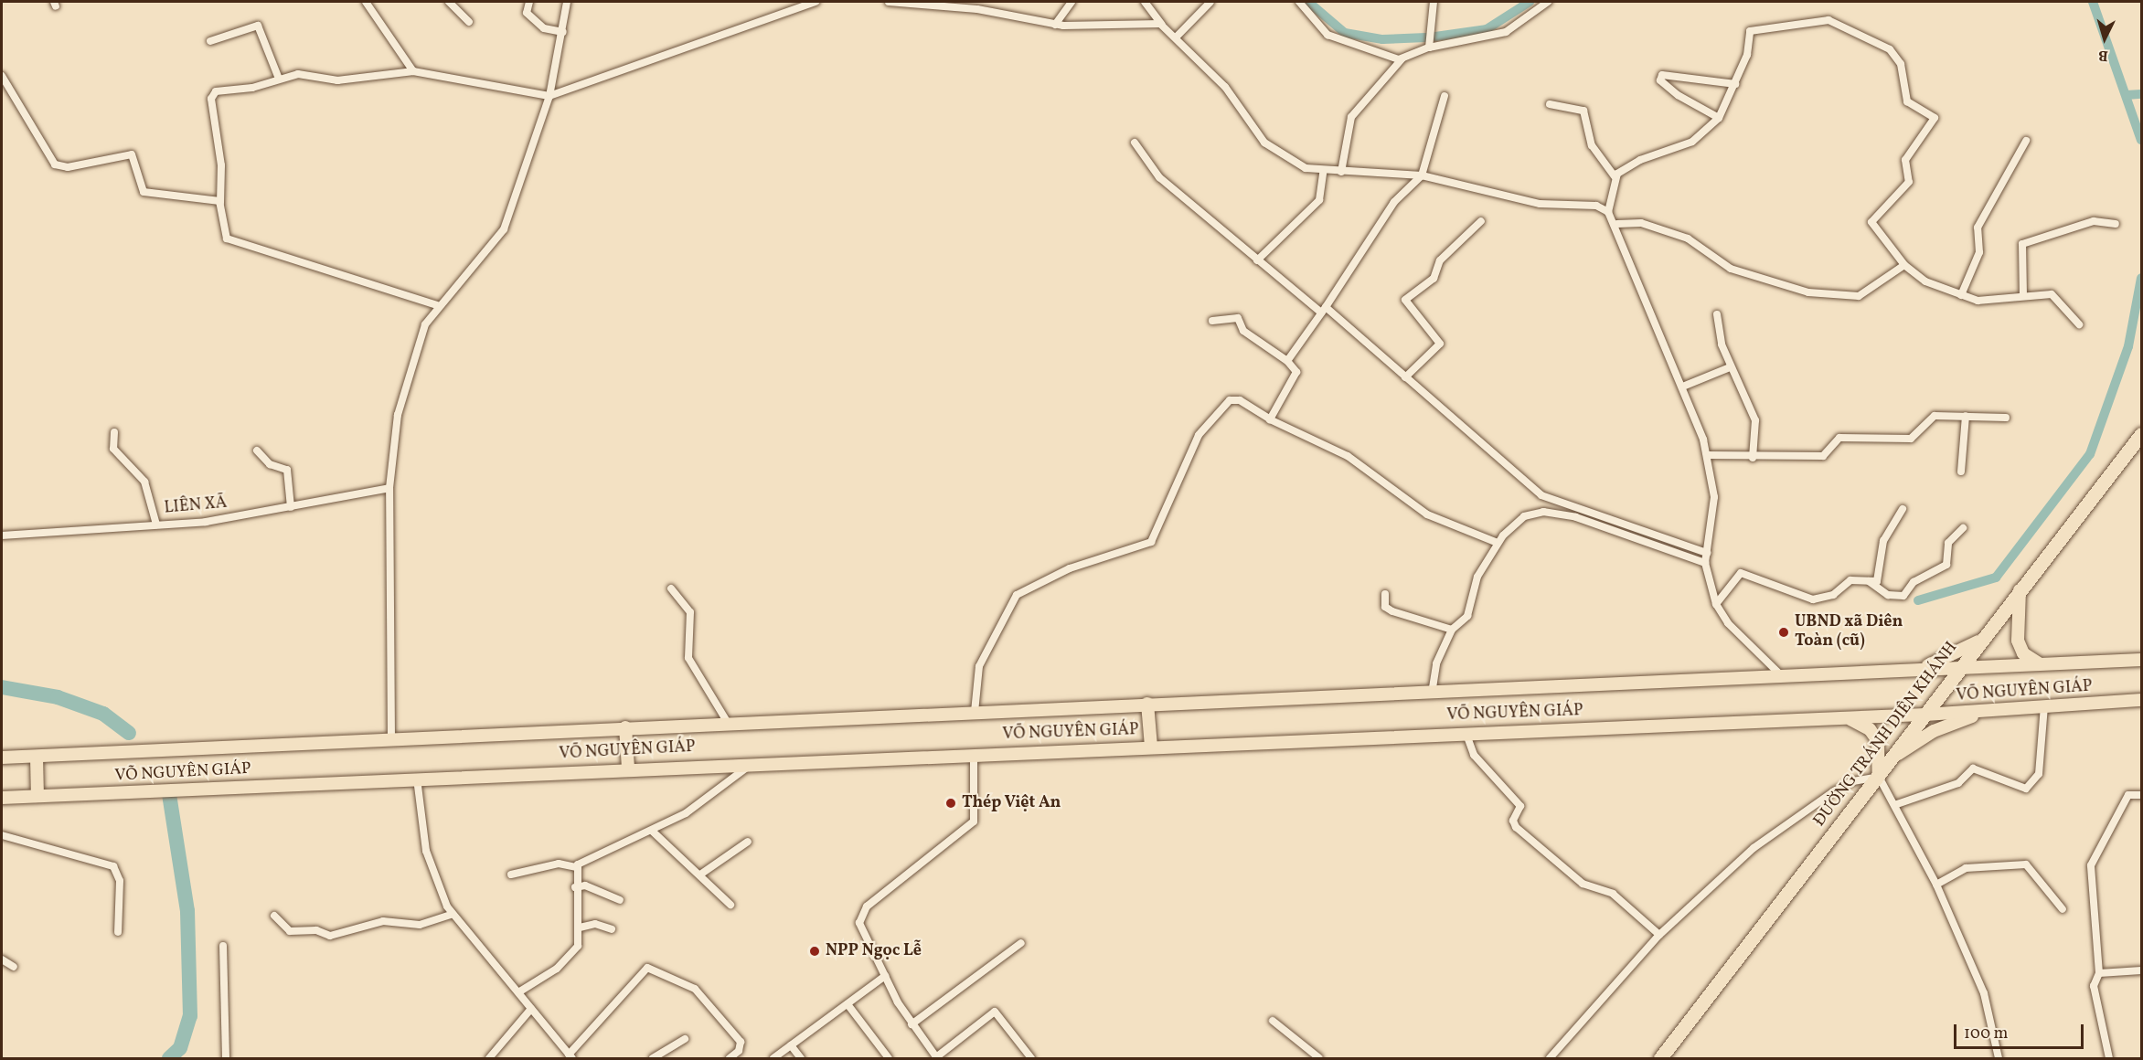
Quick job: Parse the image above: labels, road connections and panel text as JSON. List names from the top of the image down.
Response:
{
  "streets": {
    "highway": ["ĐƯỜNG TRÁNH DIÊN KHÁNH"],
    "main road": ["VÕ NGUYÊN GIÁP"],
    "street": ["LIÊN XÃ"]
  },
  "crossings": [
    ["VÕ NGUYÊN GIÁP", "ĐƯỜNG TRÁNH DIÊN KHÁNH"]
  ],
  "places": ["UBND xã Diên Toàn (cũ)", "Thép Việt An", "NPP Ngọc Lễ"],
  "scale_bar": "100 m",
  "north": "bottom"
}
